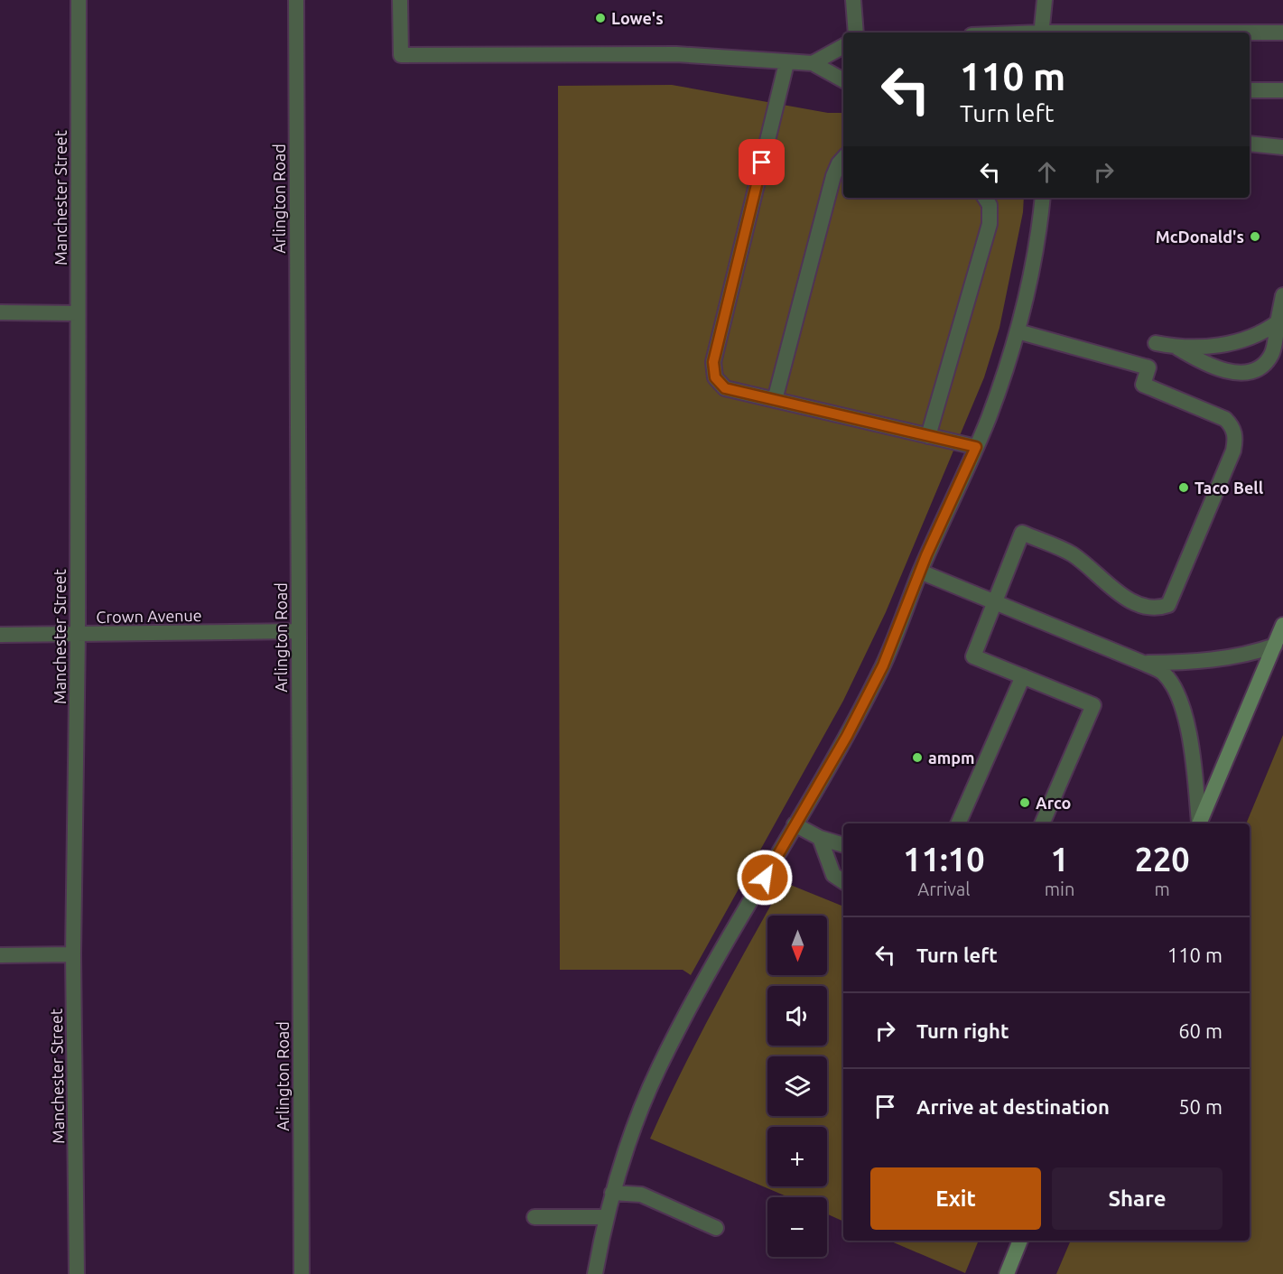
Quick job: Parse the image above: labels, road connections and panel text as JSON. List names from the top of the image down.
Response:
{
  "streets": {
    "street": ["Manchester Street", "Arlington Road", "Crown Avenue"]
  },
  "crossings": [
    ["Manchester Street", "Crown Avenue"],
    ["Arlington Road", "Crown Avenue"]
  ],
  "places": [
    "Lowe's",
    "McDonald's",
    "Taco Bell",
    "ampm",
    "Arco"
  ],
  "north": "bottom",
  "page": {
    "turn": ["110 m", "Turn left"],
    "eta": [
      "11:10",
      "Arrival",
      "1",
      "min",
      "220",
      "m"
    ],
    "map_buttons": ["+", "−"],
    "list": [
      {
        "name": "Turn left",
        "value": "110 m"
      },
      {
        "name": "Turn right",
        "value": "60 m"
      },
      {
        "name": "Arrive at destination",
        "value": "50 m"
      }
    ],
    "buttons": ["Exit", "Share"]
  }
}
